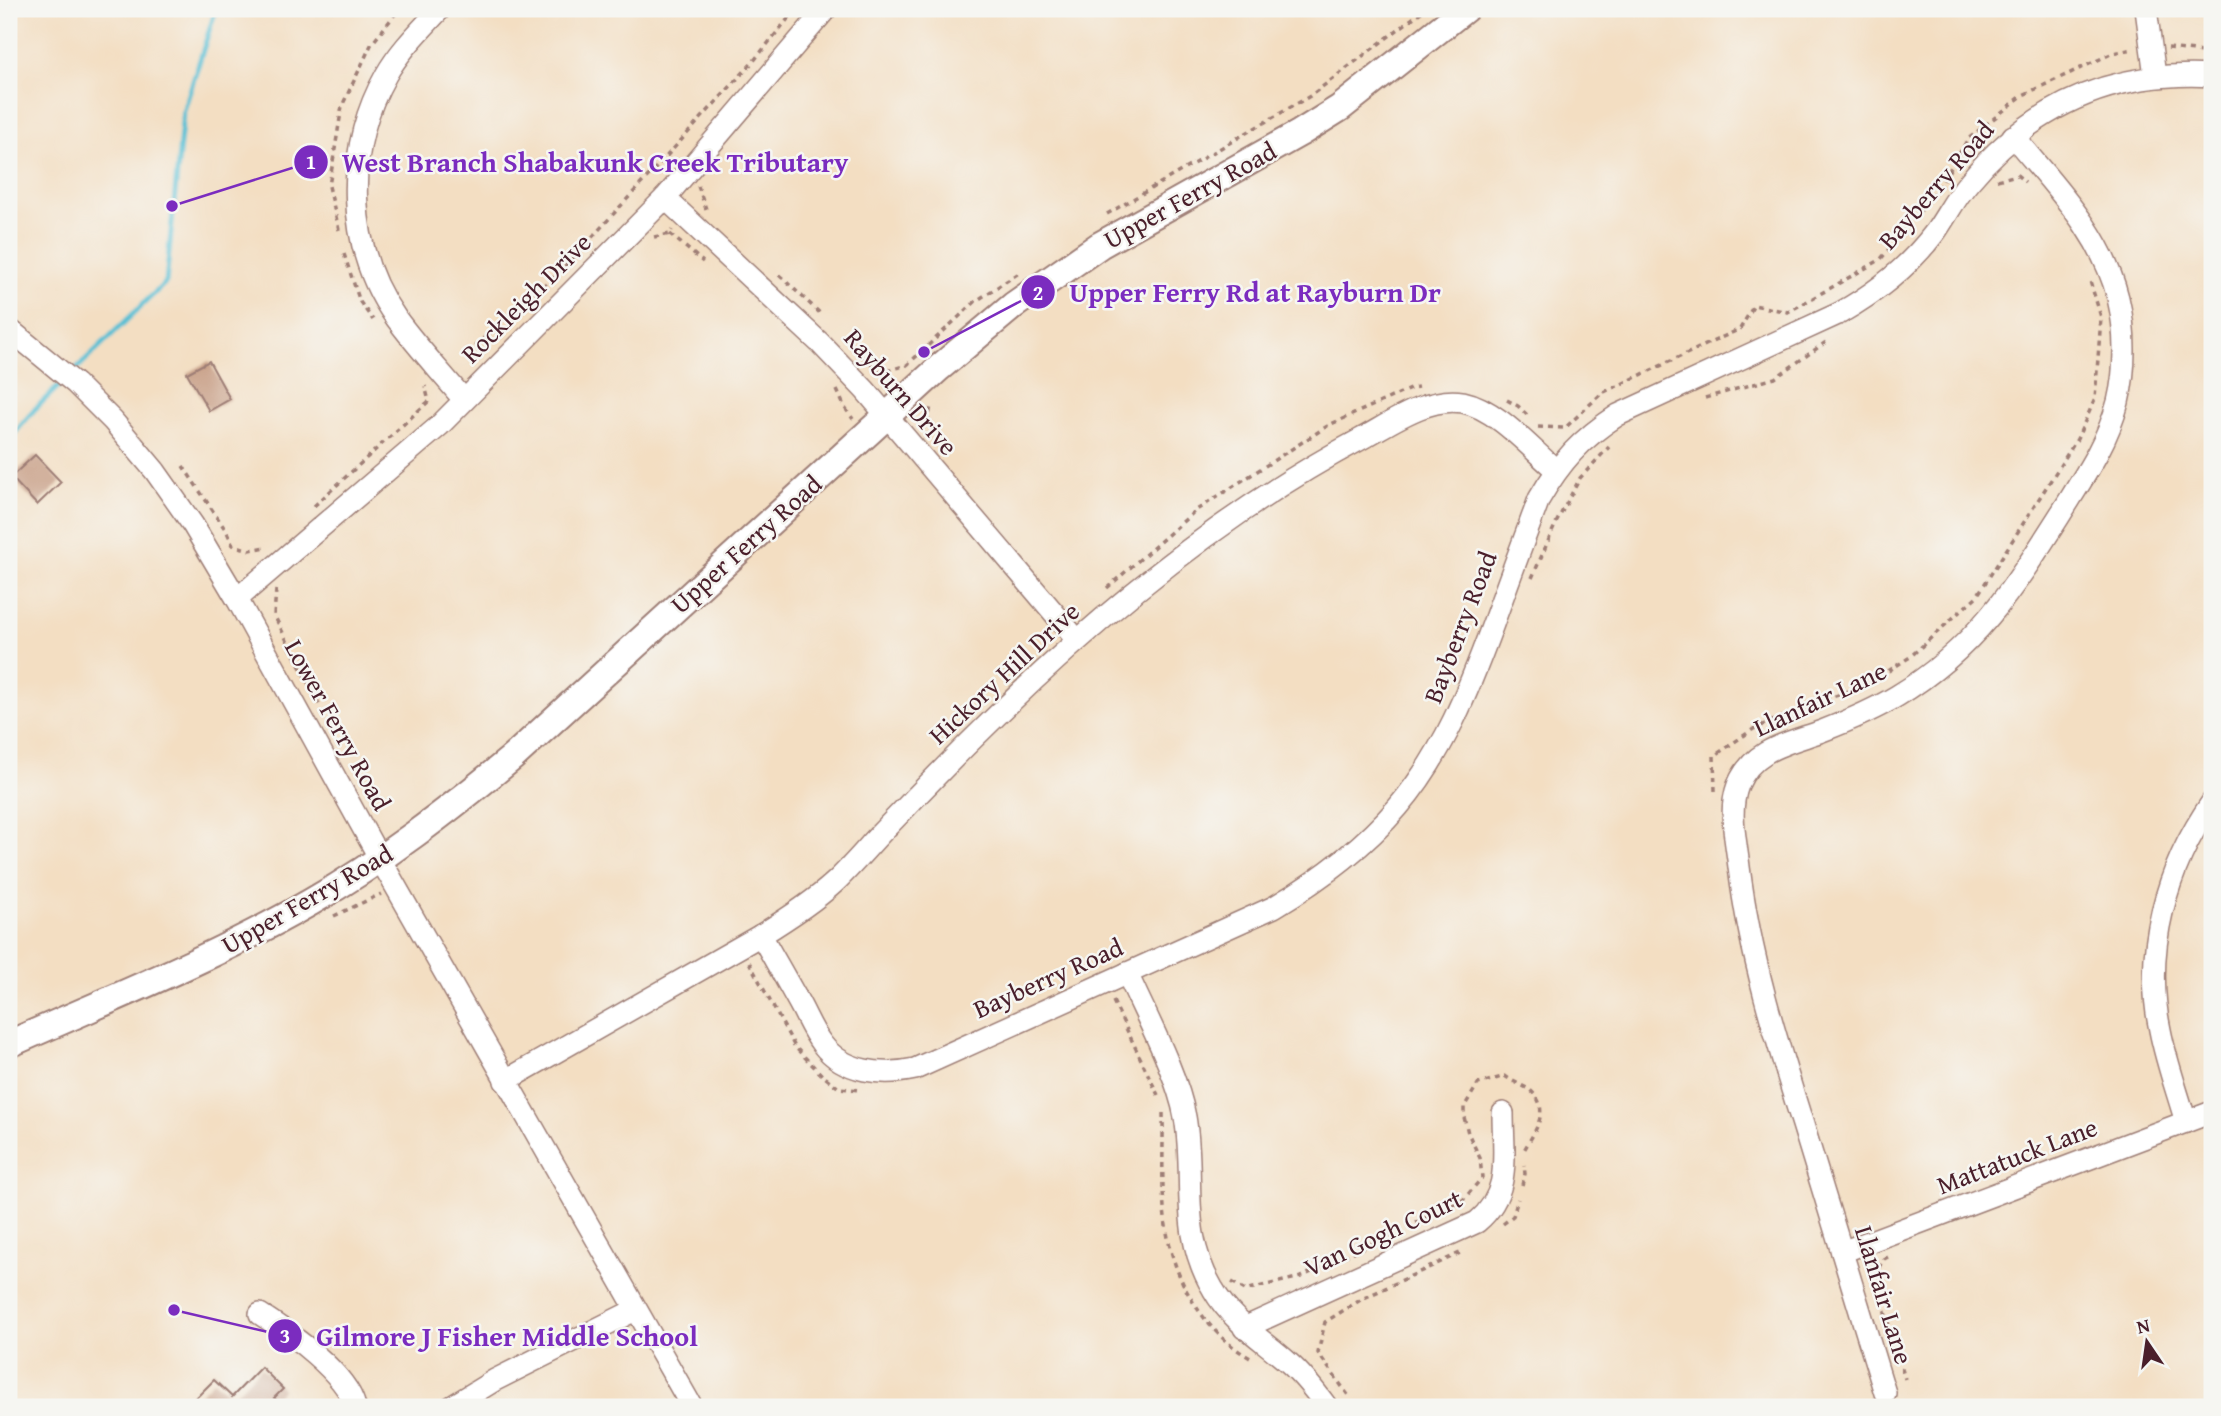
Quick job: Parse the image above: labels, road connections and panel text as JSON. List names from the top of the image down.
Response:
{
  "streets": {
    "main road": ["Upper Ferry Road"],
    "street": [
      "Bayberry Road",
      "Rockleigh Drive",
      "Rayburn Drive",
      "Hickory Hill Drive",
      "Llanfair Lane",
      "Lower Ferry Road",
      "Mattatuck Lane",
      "Van Gogh Court"
    ]
  },
  "crossings": [
    ["Bayberry Road", "Hickory Hill Drive"],
    ["Bayberry Road", "Llanfair Lane"],
    ["Upper Ferry Road", "Rayburn Drive"],
    ["Upper Ferry Road", "Lower Ferry Road"],
    ["Rockleigh Drive", "Rayburn Drive"],
    ["Rockleigh Drive", "Lower Ferry Road"],
    ["Rayburn Drive", "Hickory Hill Drive"],
    ["Hickory Hill Drive", "Lower Ferry Road"],
    ["Llanfair Lane", "Mattatuck Lane"]
  ],
  "places": ["West Branch Shabakunk Creek Tributary", "Upper Ferry Rd at Rayburn Dr", "Gilmore J Fisher Middle School"],
  "north": "top"
}
